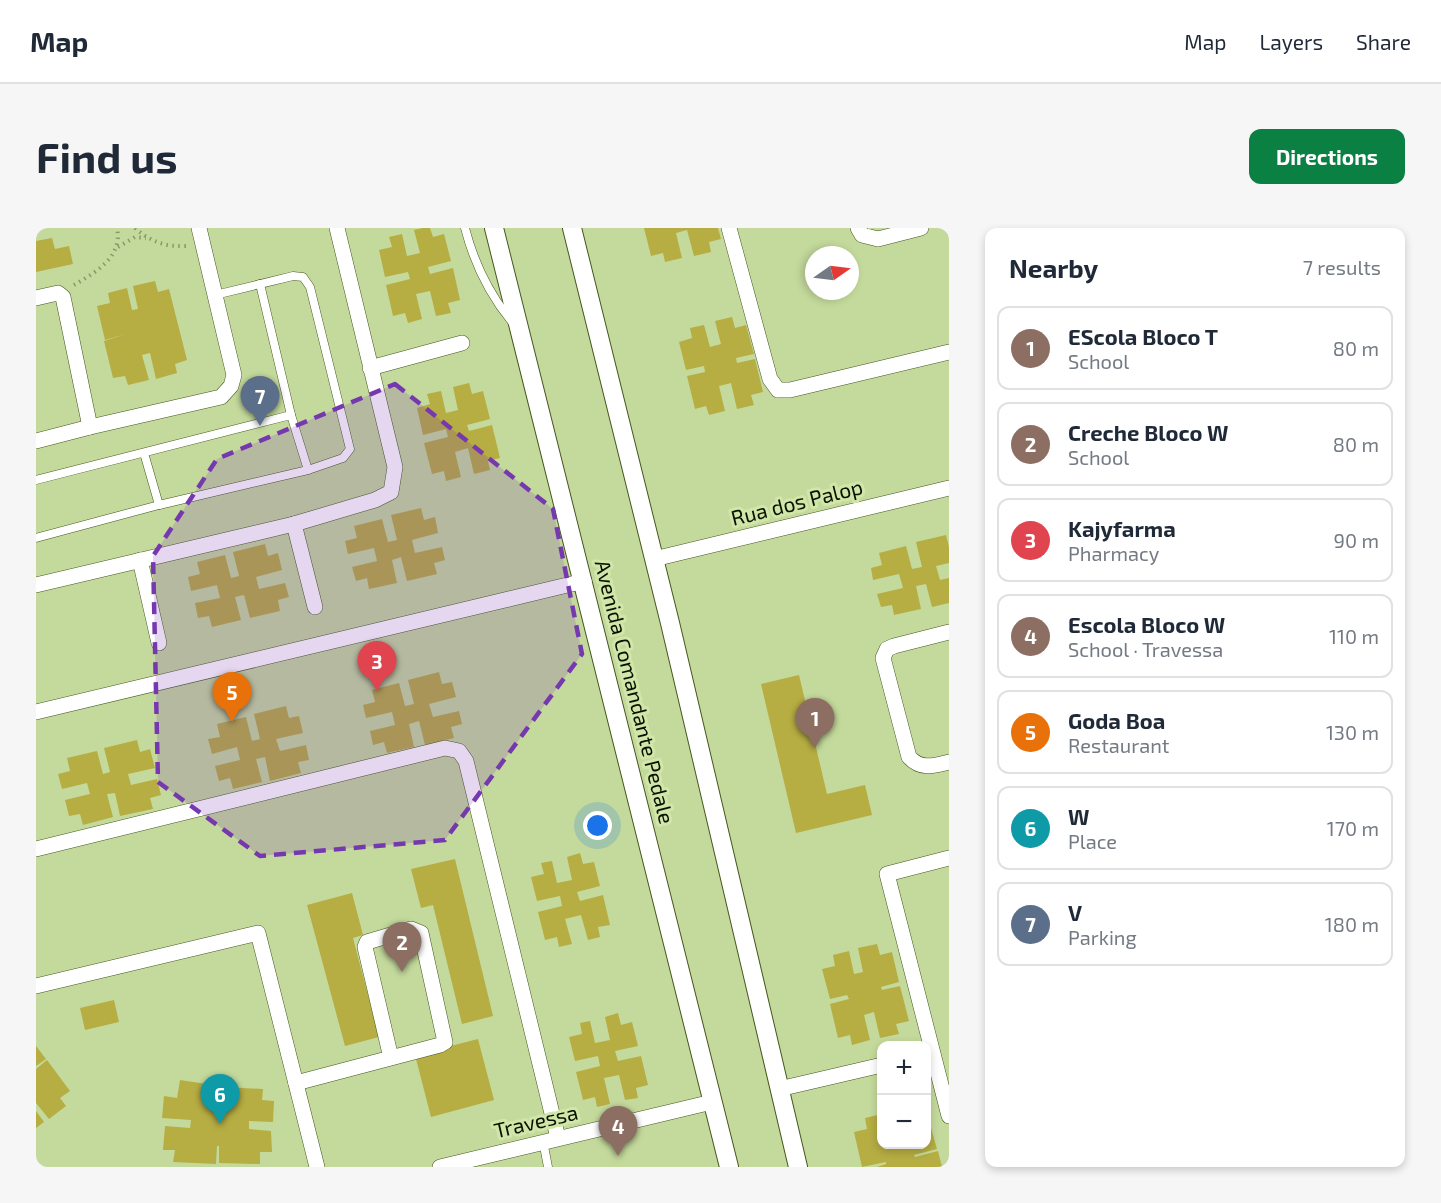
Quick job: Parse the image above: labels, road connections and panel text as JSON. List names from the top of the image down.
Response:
{
  "streets": {
    "street": ["Rua dos Palop", "Avenida Comandante Pedale", "Travessa"]
  },
  "crossings": [
    ["Avenida Comandante Pedale", "Travessa"]
  ],
  "north": "right",
  "page": {
    "header": "Map",
    "nav": ["Map", "Layers", "Share"],
    "buttons": "Directions",
    "title": "Find us",
    "heading": ["Nearby", "7 results"],
    "list": [
      {
        "mark": "1",
        "name": "EScola Bloco T",
        "note": "School",
        "value": "80 m"
      },
      {
        "mark": "2",
        "name": "Creche Bloco W",
        "note": "School",
        "value": "80 m"
      },
      {
        "mark": "3",
        "name": "Kajyfarma",
        "note": "Pharmacy",
        "value": "90 m"
      },
      {
        "mark": "4",
        "name": "Escola Bloco W",
        "note": "School · Travessa",
        "value": "110 m"
      },
      {
        "mark": "5",
        "name": "Goda Boa",
        "note": "Restaurant",
        "value": "130 m"
      },
      {
        "mark": "6",
        "name": "W",
        "note": "Place",
        "value": "170 m"
      },
      {
        "mark": "7",
        "name": "V",
        "note": "Parking",
        "value": "180 m"
      }
    ],
    "pins": [
      "7",
      "3",
      "5",
      "1",
      "2",
      "6",
      "4"
    ],
    "map_buttons": ["+", "−"]
  }
}
